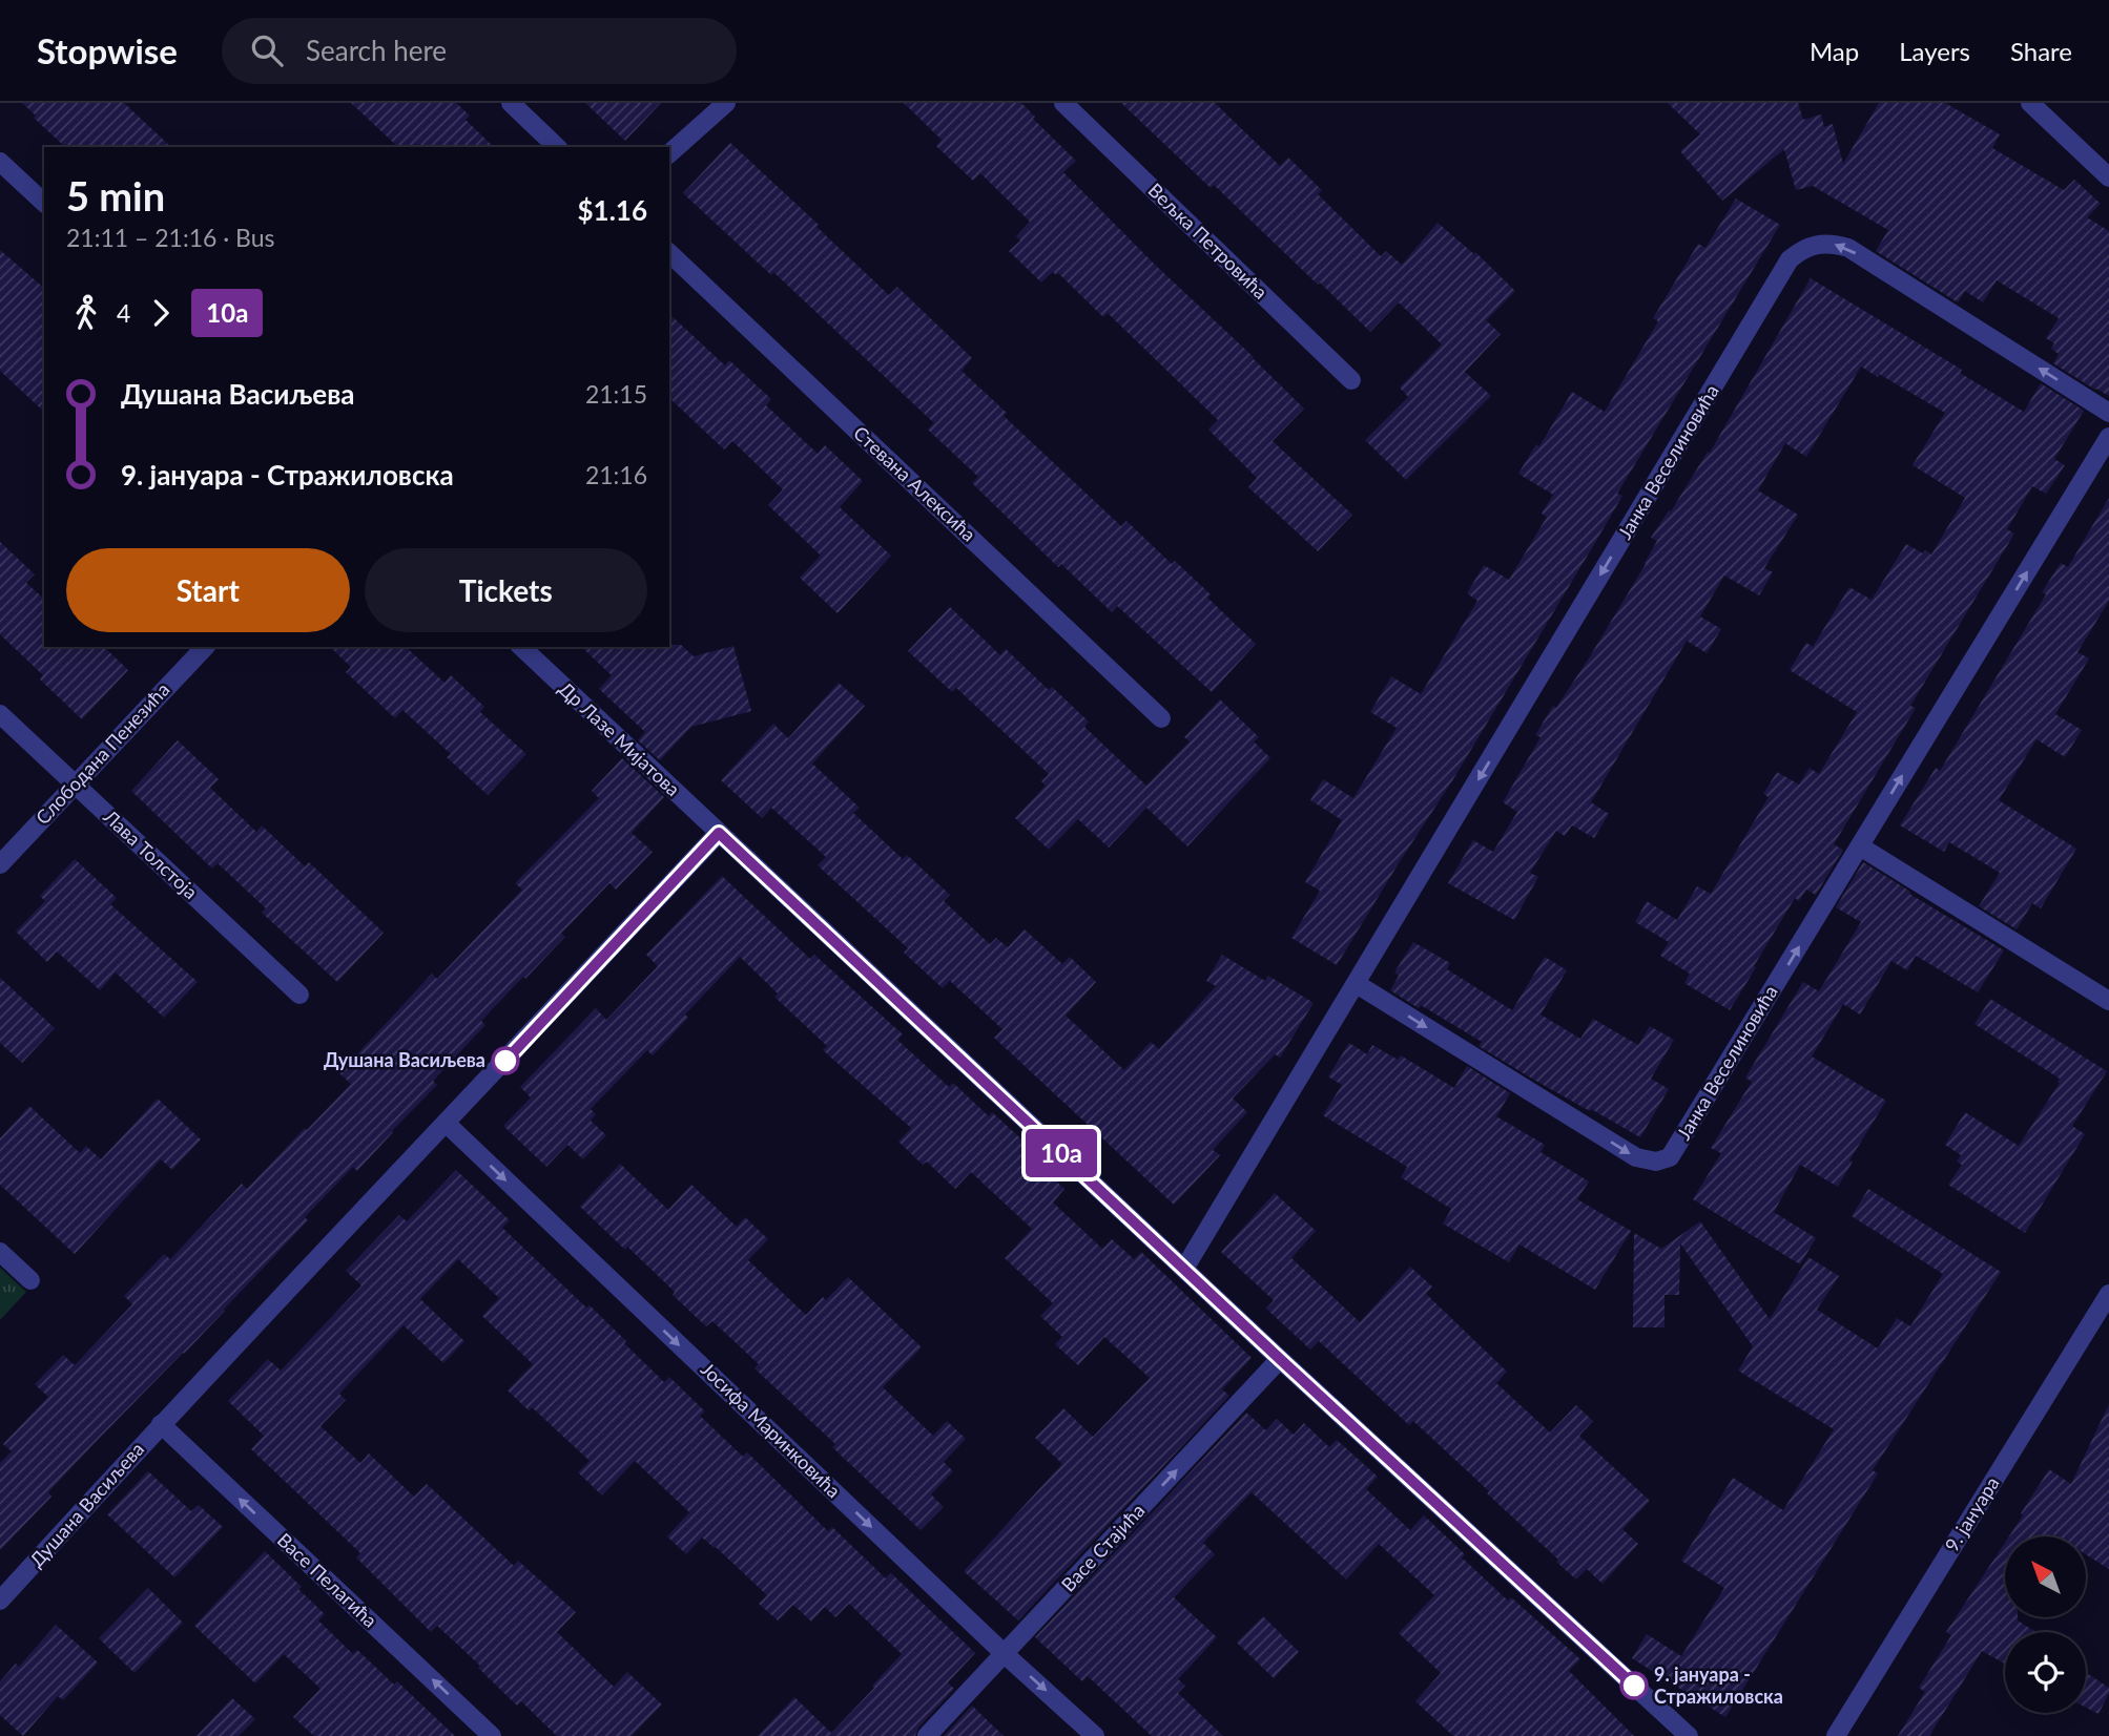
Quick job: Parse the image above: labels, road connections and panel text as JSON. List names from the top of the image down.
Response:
{
  "streets": {
    "street": [
      "Вељка Петровића",
      "Јанка Веселиновића",
      "Стевана Алексића",
      "Др Лазе Мијатова",
      "Слободана Пенезића",
      "Лава Толстоја",
      "Јосифа Маринковића",
      "Душана Васиљева",
      "9. јануара",
      "Васе Стајића",
      "Васе Пелагића"
    ]
  },
  "crossings": [
    ["Др Лазе Мијатова", "Душана Васиљева"],
    ["Слободана Пенезића", "Лава Толстоја"],
    ["Јосифа Маринковића", "Душана Васиљева"],
    ["Јосифа Маринковића", "Васе Стајића"],
    ["Душана Васиљева", "Васе Пелагића"]
  ],
  "one_way": ["Јосифа Маринковића", "Васе Стајића", "Васе Пелагића"],
  "places": ["Душана Васиљева", "9. јануара - Стражиловска"],
  "lines": ["bus line 10а"],
  "north": "top left",
  "page": {
    "header": "Stopwise",
    "search": "Search here",
    "nav": ["Map", "Layers", "Share"],
    "on_map": "10а",
    "heading": ["5 min", "21:11 – 21:16 · Bus", "$1.16"],
    "legs": ["4", "10а"],
    "list": [
      {
        "name": "Душана Васиљева",
        "value": "21:15"
      },
      {
        "name": "9. јануара - Стражиловска",
        "value": "21:16"
      }
    ],
    "buttons": ["Start", "Tickets"]
  }
}
